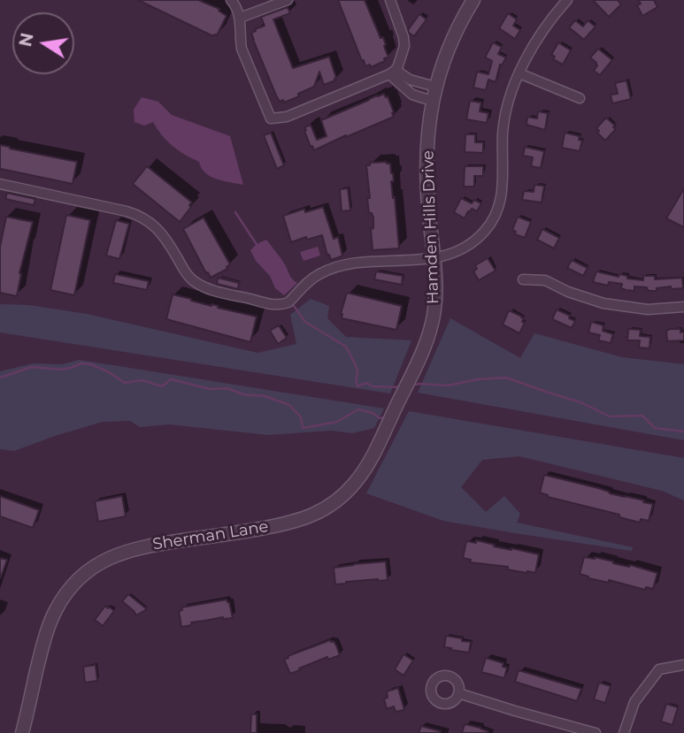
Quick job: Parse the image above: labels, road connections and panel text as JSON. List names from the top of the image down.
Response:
{
  "streets": {
    "street": ["Hamden Hills Drive", "Sherman Lane"]
  },
  "crossings": [
    ["Hamden Hills Drive", "Sherman Lane"]
  ],
  "north": "left"
}
